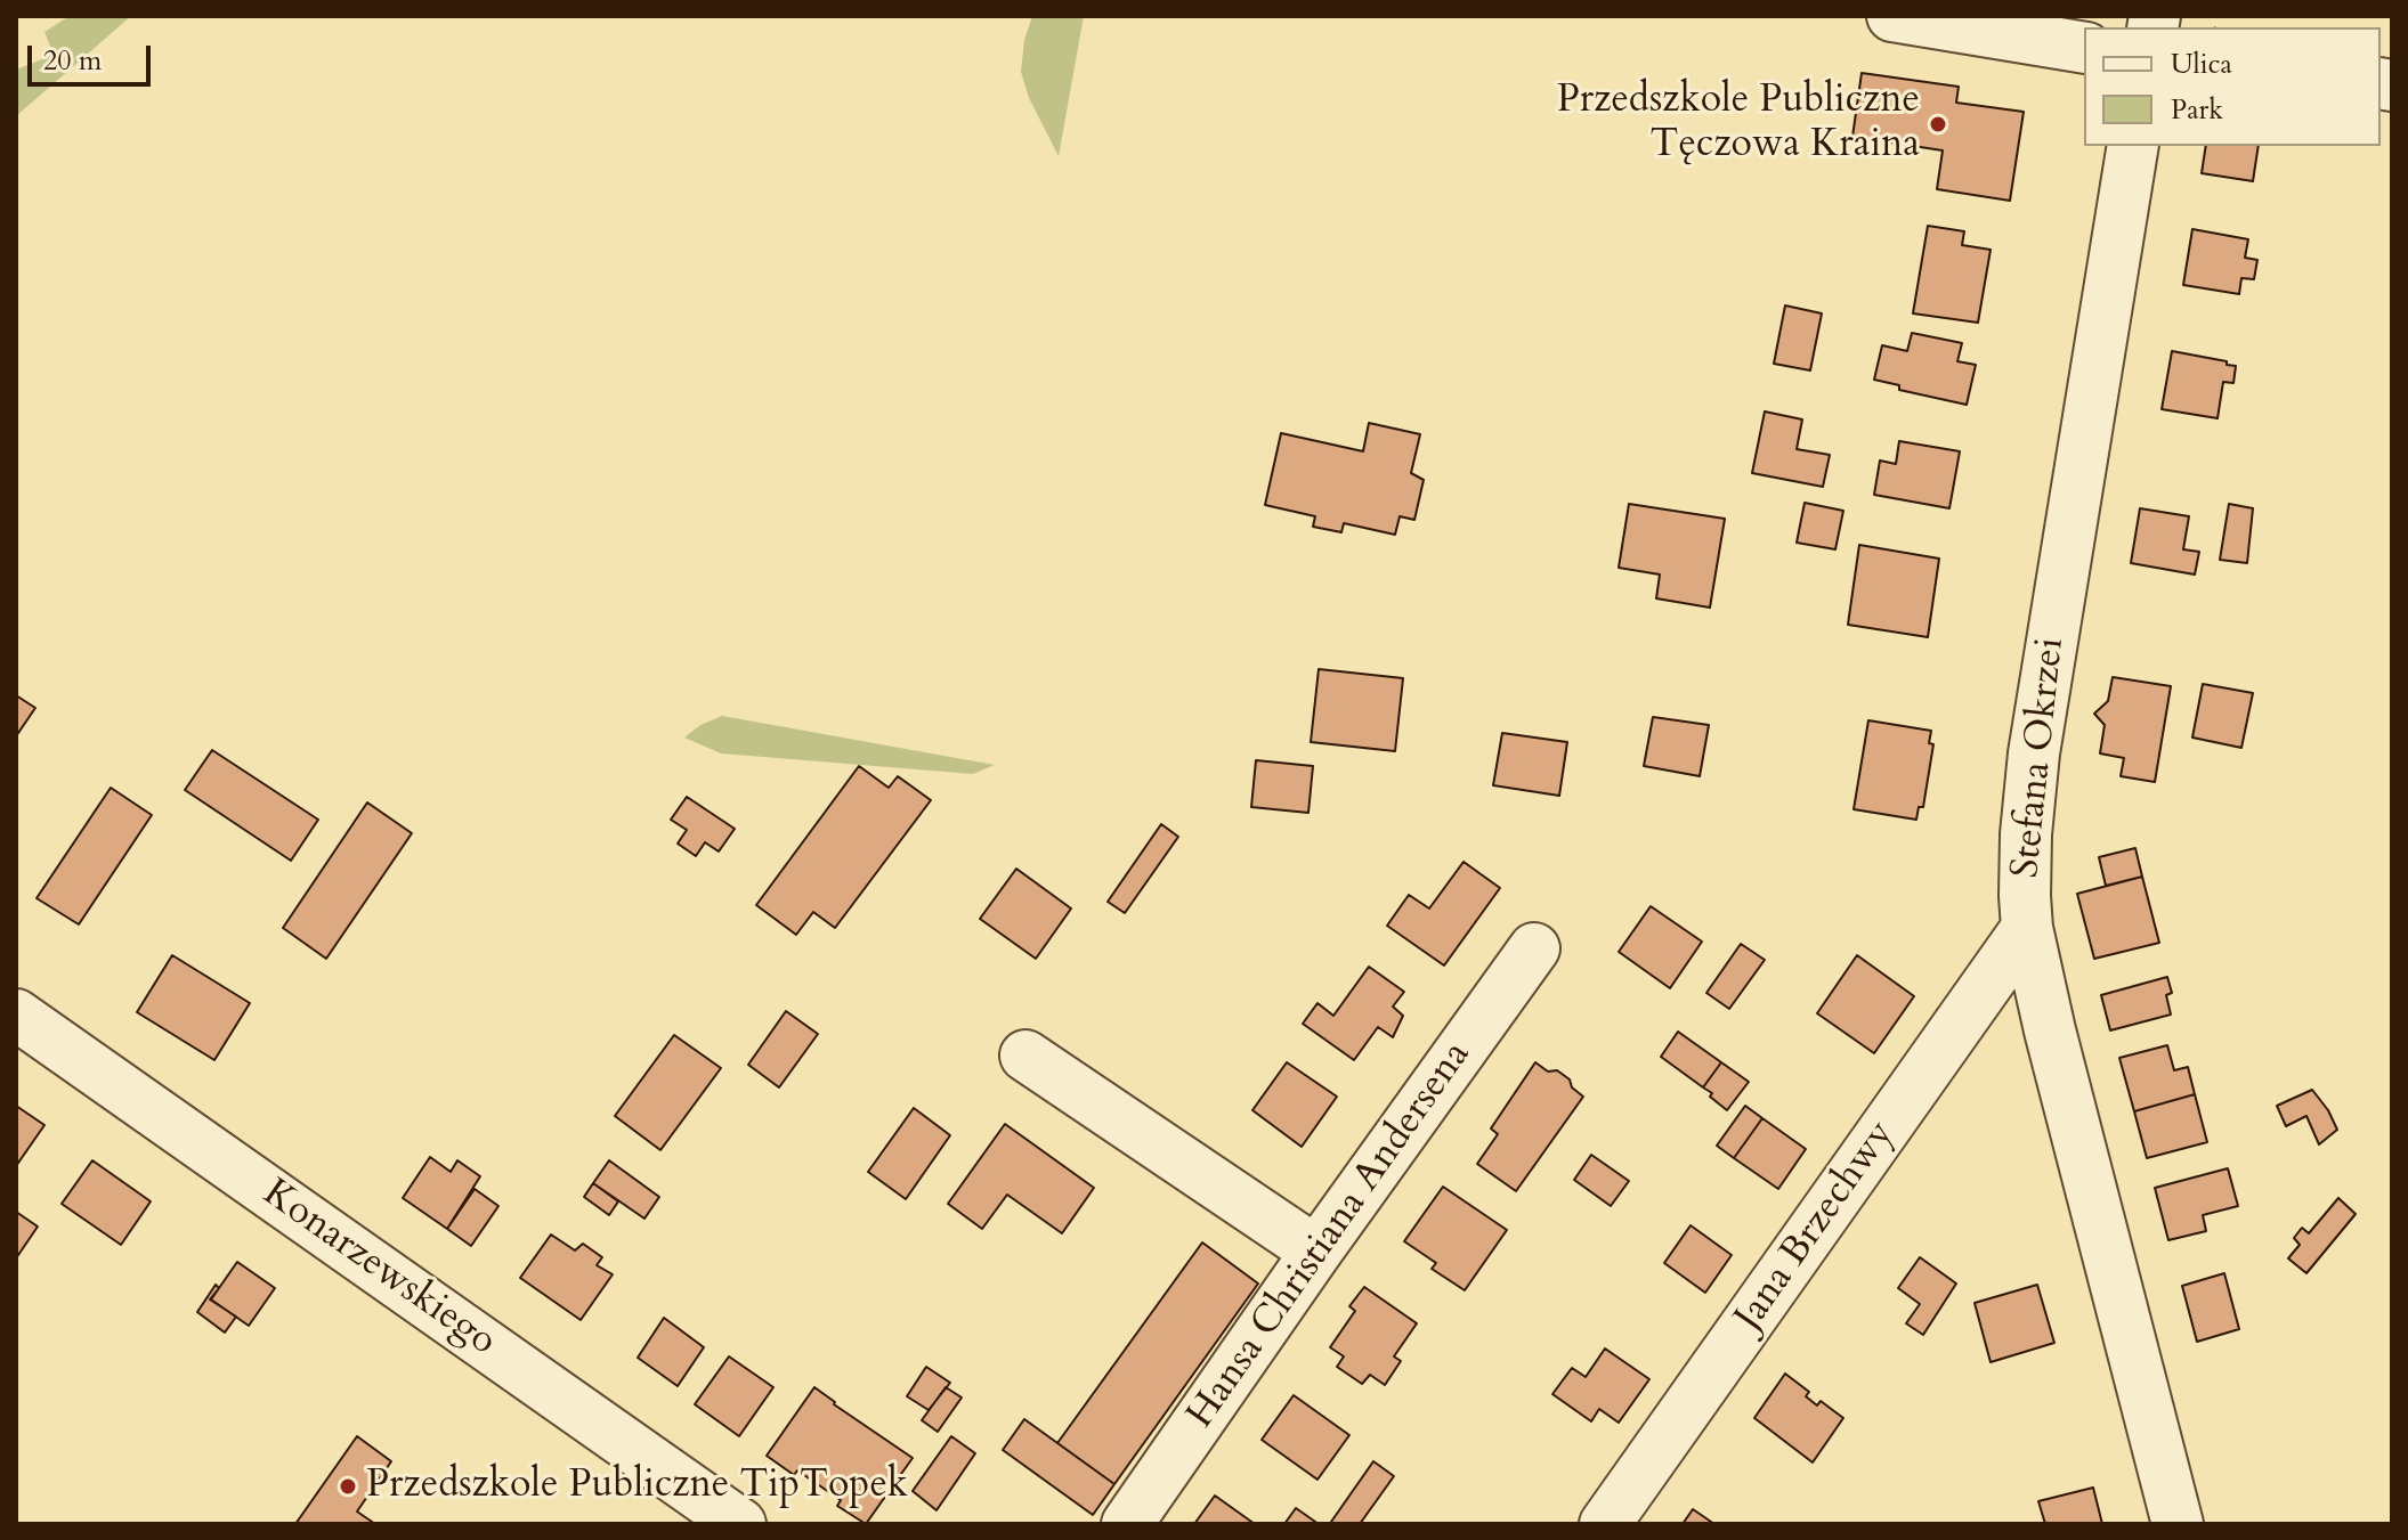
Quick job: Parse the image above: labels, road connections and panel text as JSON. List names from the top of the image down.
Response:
{
  "streets": {
    "street": [
      "Stefana Okrzei",
      "Jana Brzechwy",
      "Hansa Christiana Andersena",
      "Konarzewskiego"
    ]
  },
  "crossings": [
    ["Stefana Okrzei", "Jana Brzechwy"]
  ],
  "places": ["Przedszkole Publiczne Tęczowa Kraina", "Przedszkole Publiczne TipTopek"],
  "legend": ["Ulica", "Park"],
  "scale_bar": "20 m"
}
